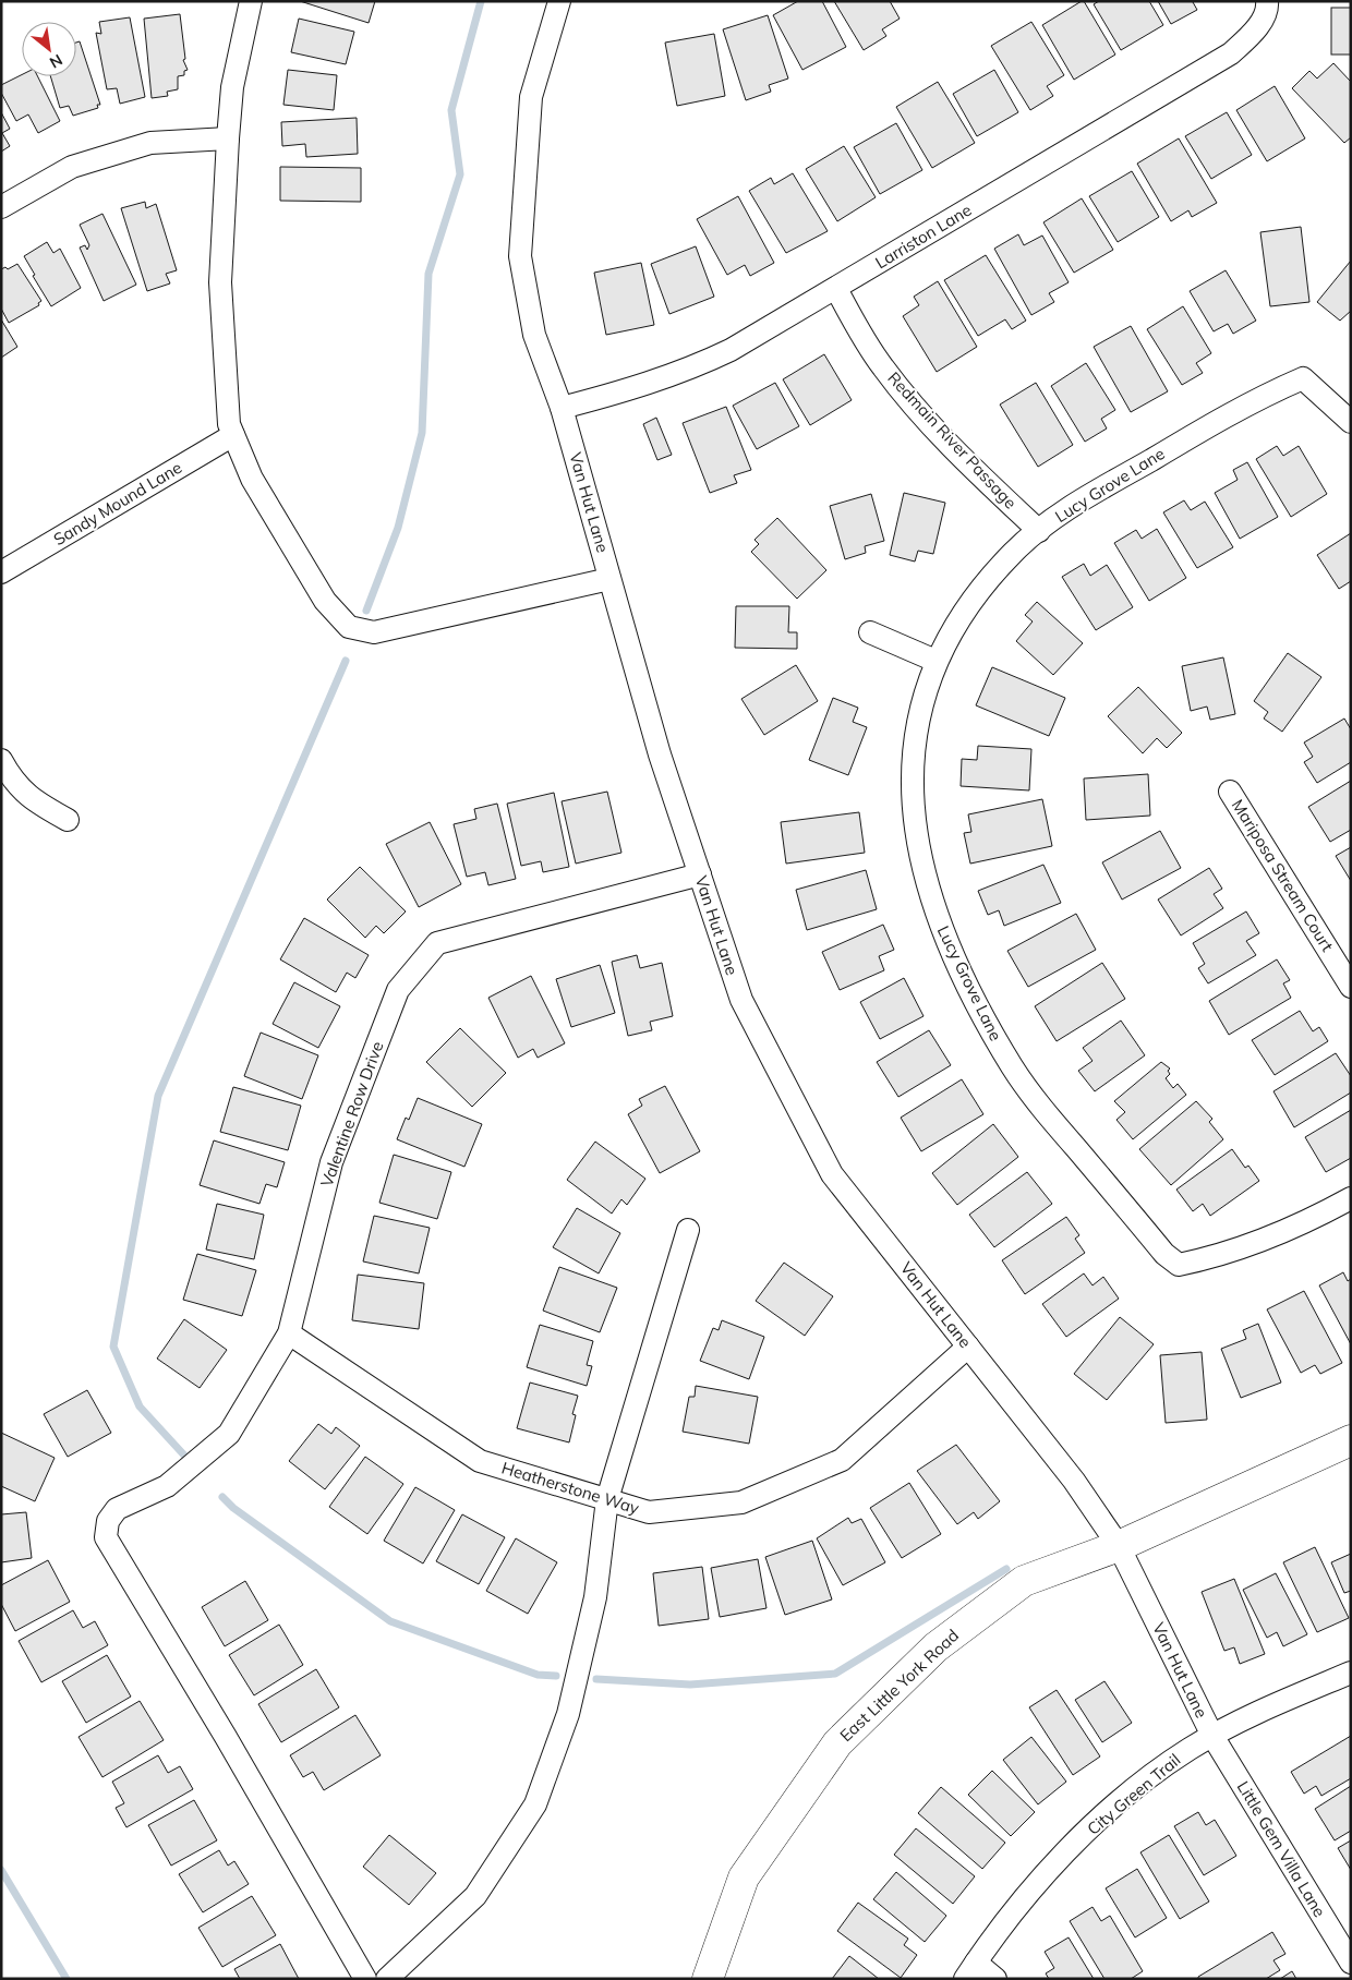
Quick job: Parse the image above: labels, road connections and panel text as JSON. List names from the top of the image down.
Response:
{
  "streets": {
    "street": [
      "Larriston Lane",
      "Redmain River Passage",
      "Lucy Grove Lane",
      "Van Hut Lane",
      "Sandy Mound Lane",
      "Mariposa Stream Court",
      "Valentine Row Drive",
      "Heatherstone Way",
      "East Little York Road",
      "City Green Trail",
      "Little Gem Villa Lane"
    ]
  },
  "crossings": [
    ["Larriston Lane", "Redmain River Passage"],
    ["Larriston Lane", "Van Hut Lane"],
    ["Redmain River Passage", "Lucy Grove Lane"],
    ["Van Hut Lane", "Valentine Row Drive"],
    ["Van Hut Lane", "Heatherstone Way"],
    ["Van Hut Lane", "East Little York Road"],
    ["Van Hut Lane", "City Green Trail"],
    ["Van Hut Lane", "Little Gem Villa Lane"],
    ["Valentine Row Drive", "Heatherstone Way"],
    ["City Green Trail", "Little Gem Villa Lane"]
  ],
  "north": "bottom right"
}
